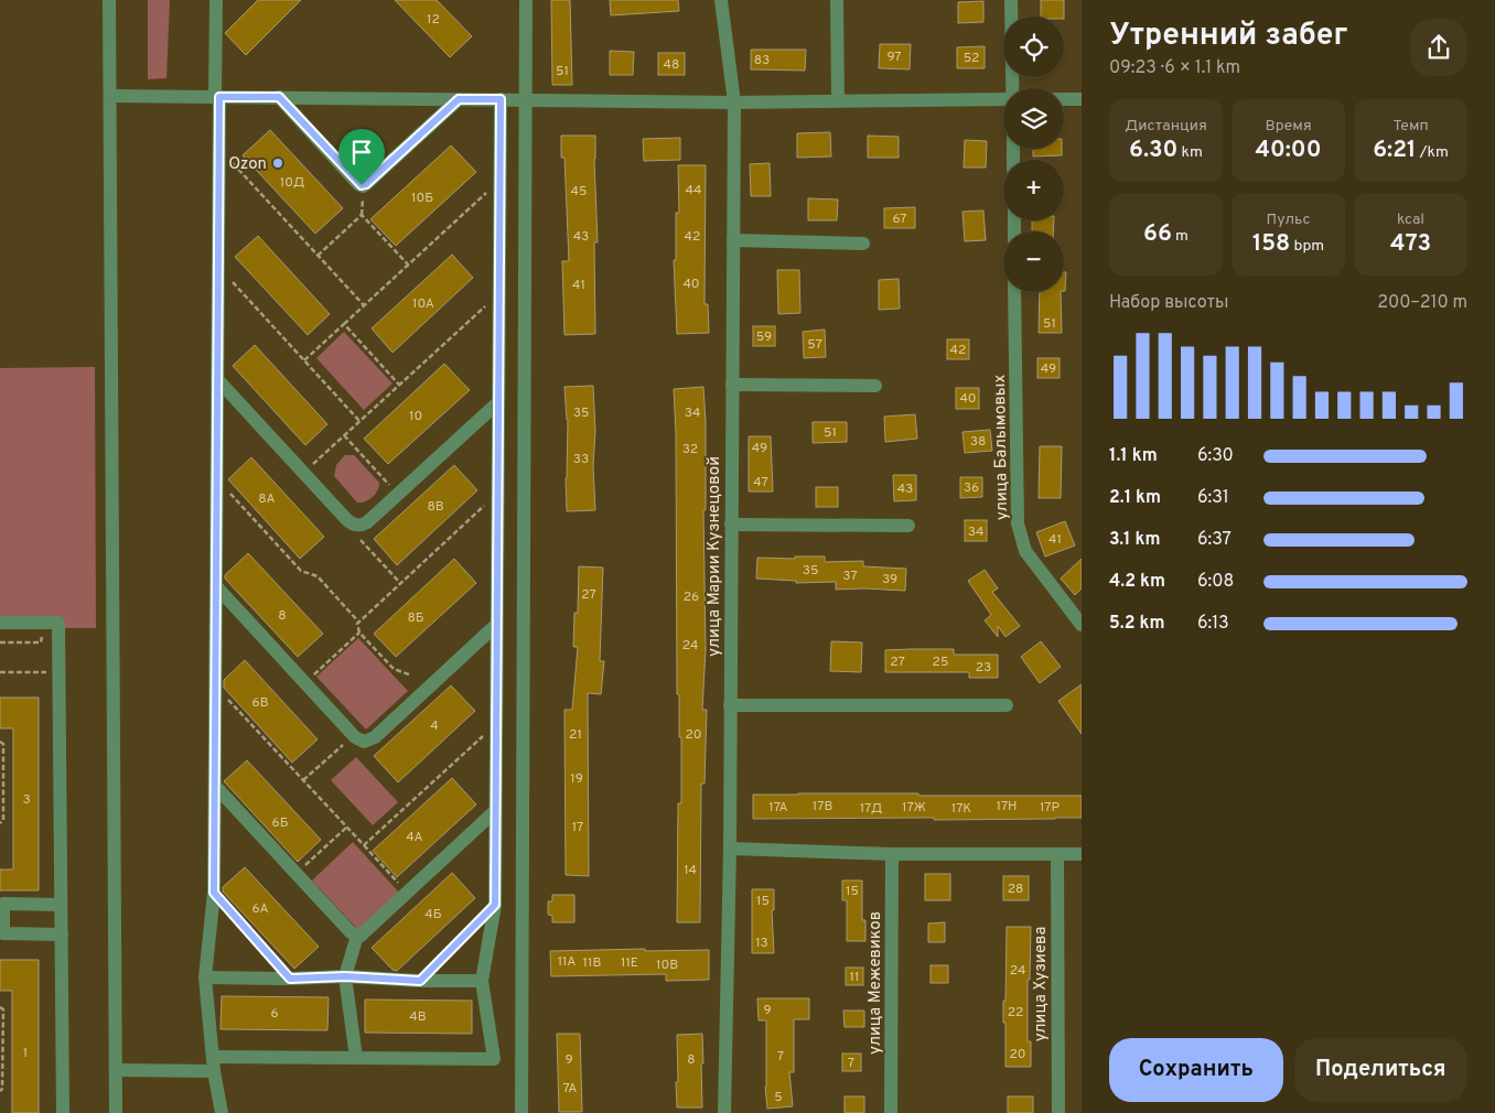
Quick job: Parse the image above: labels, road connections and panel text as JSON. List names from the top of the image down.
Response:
{
  "streets": {
    "street": [
      "улица Балымовых",
      "улица Марии Кузнецовой",
      "улица Межевиков",
      "улица Хузиева"
    ]
  },
  "places": ["Ozon"],
  "house_numbers": [
    "12",
    "97",
    "52",
    "83",
    "48",
    "51",
    "10Д",
    "44",
    "45",
    "10Б",
    "67",
    "43",
    "42",
    "40",
    "41",
    "10А",
    "51",
    "59",
    "57",
    "42",
    "49",
    "40",
    "35",
    "34",
    "10",
    "51",
    "38",
    "49",
    "32",
    "33",
    "47",
    "36",
    "43",
    "8А",
    "8В",
    "34",
    "41",
    "35",
    "37",
    "39",
    "27",
    "26",
    "8",
    "8Б",
    "24",
    "27",
    "25",
    "23",
    "6В",
    "4",
    "21",
    "20",
    "19",
    "3",
    "17В",
    "17Н",
    "17А",
    "17Ж",
    "17Р",
    "17Д",
    "17К",
    "6Б",
    "17",
    "4А",
    "14",
    "28",
    "15",
    "15",
    "6А",
    "4Б",
    "13",
    "11А",
    "11В",
    "11Е",
    "10В",
    "24",
    "11",
    "9",
    "22",
    "6",
    "4В",
    "1",
    "20",
    "7",
    "9",
    "8",
    "7",
    "7А",
    "5"
  ],
  "page": {
    "heading": ["Утренний забег", "09:23 · 6 × 1.1 km"],
    "map_buttons": ["+", "−"],
    "stats": [
      ["Дистанция", "6.30 km"],
      ["Время", "40:00"],
      ["Темп", "6:21 /km"],
      ["66 m"],
      ["Пульс", "158 bpm"],
      ["kcal", "473"]
    ],
    "chart": ["Набор высоты", "200–210 m"],
    "list": [
      {
        "name": "1.1 km",
        "note": "6:30"
      },
      {
        "name": "2.1 km",
        "note": "6:31"
      },
      {
        "name": "3.1 km",
        "note": "6:37"
      },
      {
        "name": "4.2 km",
        "note": "6:08"
      },
      {
        "name": "5.2 km",
        "note": "6:13"
      }
    ],
    "buttons": ["Сохранить", "Поделиться"]
  }
}
